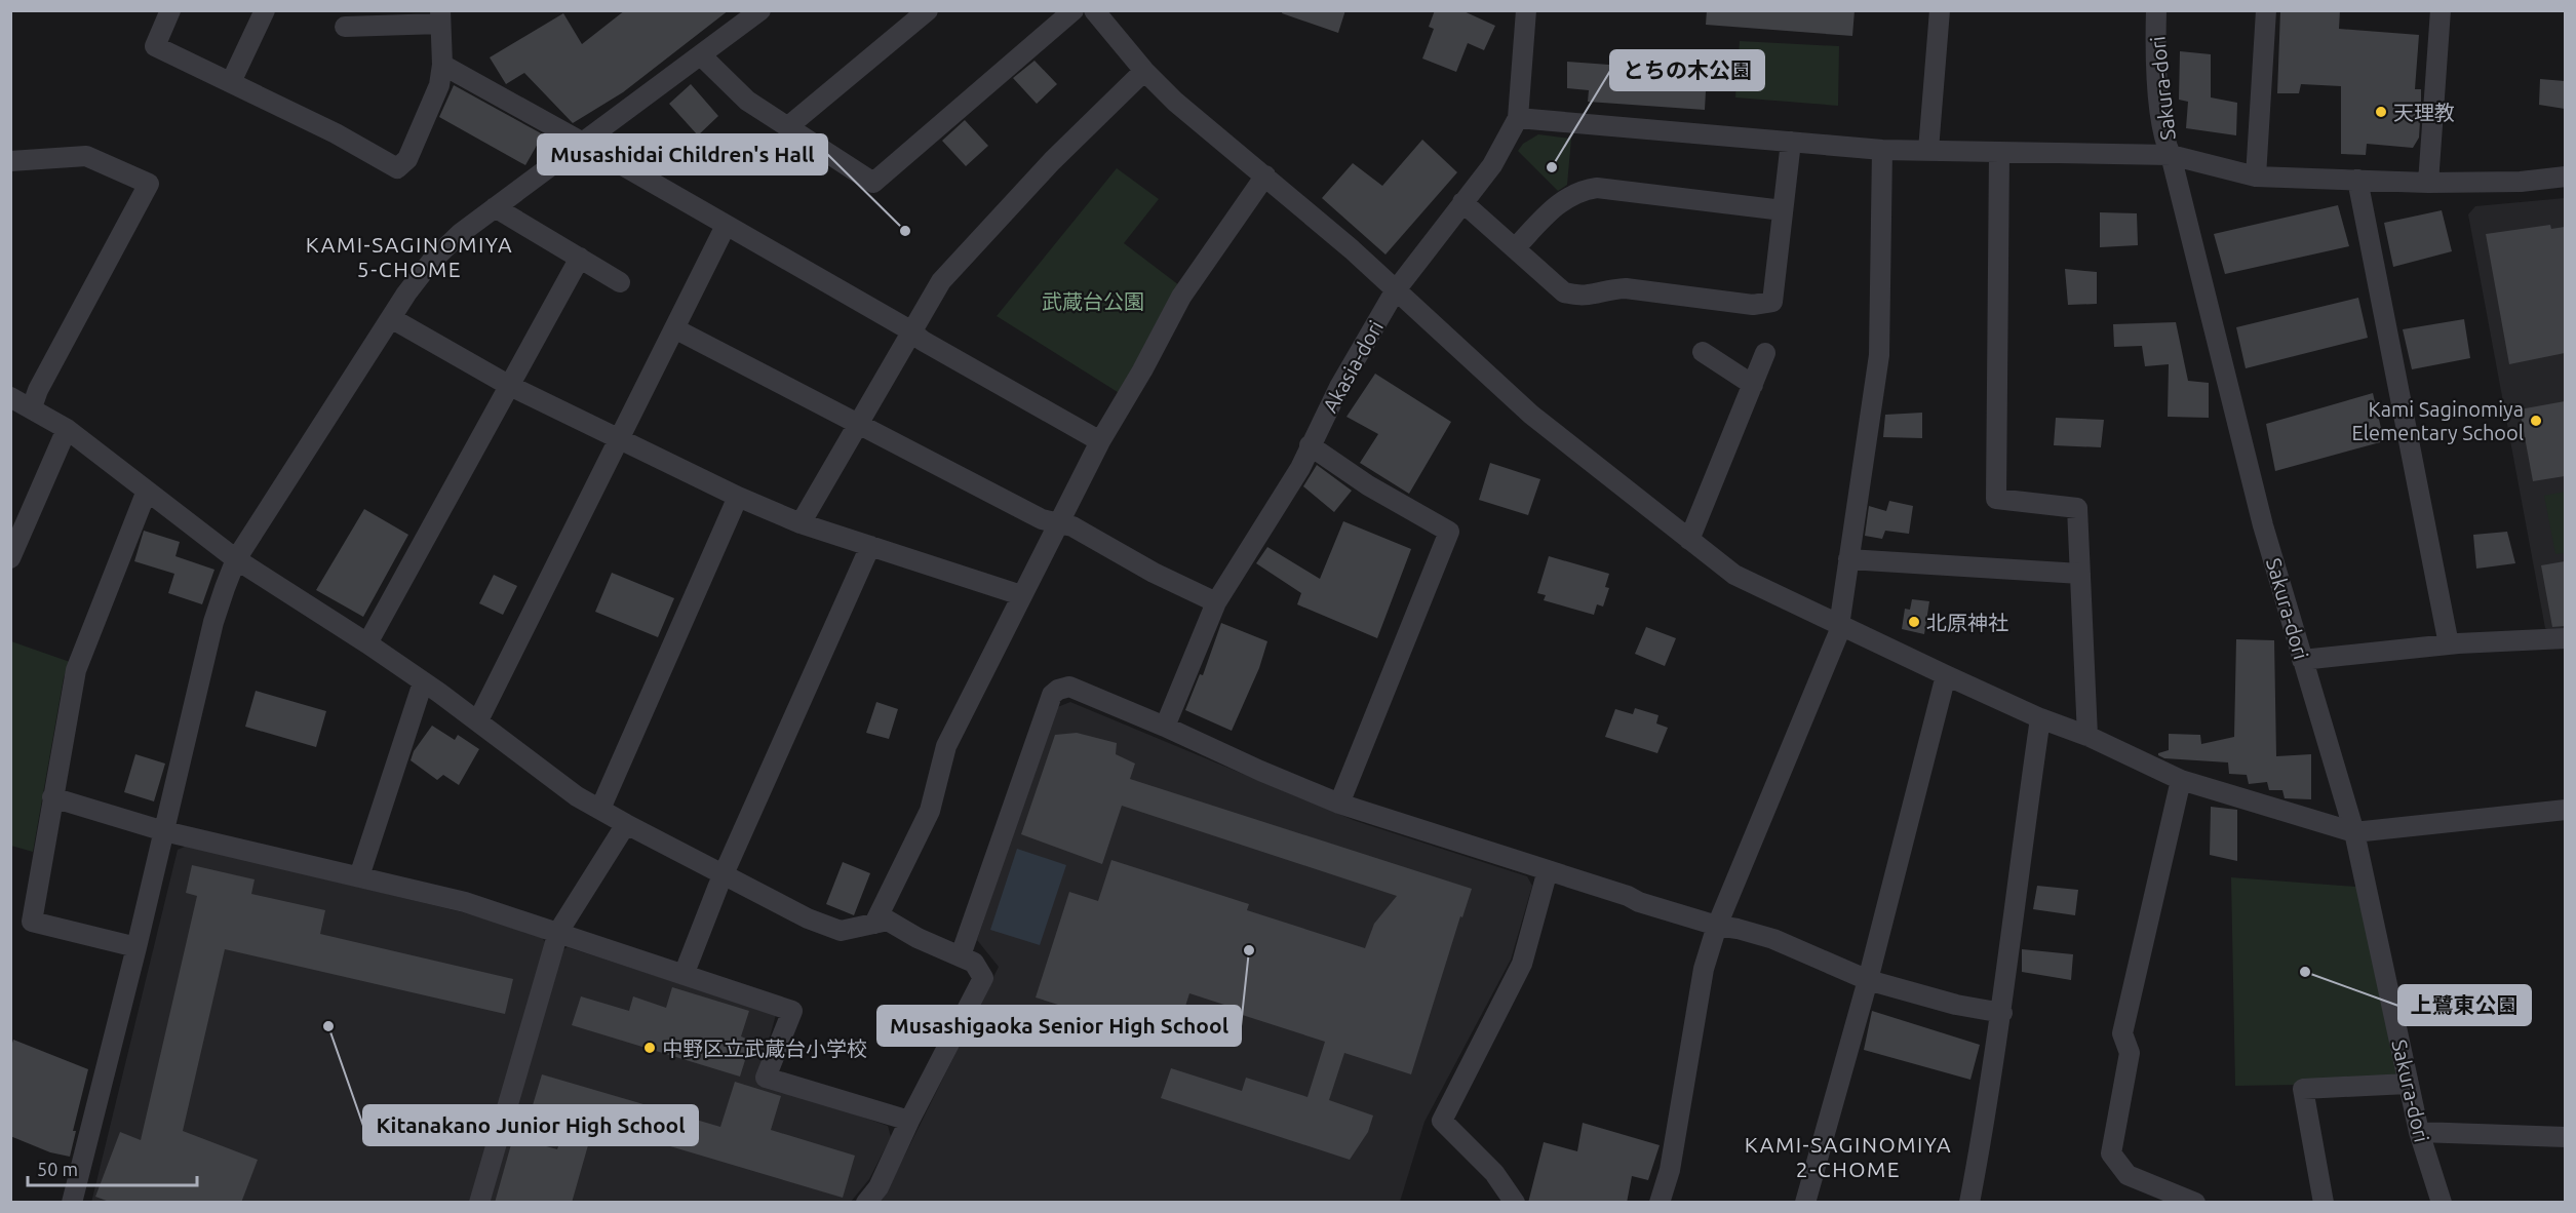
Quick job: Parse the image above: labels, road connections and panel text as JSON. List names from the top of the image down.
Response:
{
  "streets": {
    "street": ["Sakura-dori", "Akasia-dori"]
  },
  "districts": ["KAMI-SAGINOMIYA 5-CHOME", "KAMI-SAGINOMIYA 2-CHOME"],
  "parks": ["武蔵台公園"],
  "places": [
    "天理教",
    "とちの木公園",
    "Musashidai Children's Hall",
    "Kami Saginomiya Elementary School",
    "北原神社",
    "Musashigaoka Senior High School",
    "上鷺東公園",
    "Kitanakano Junior High School",
    "中野区立武蔵台小学校"
  ],
  "scale_bar": "50 m"
}
